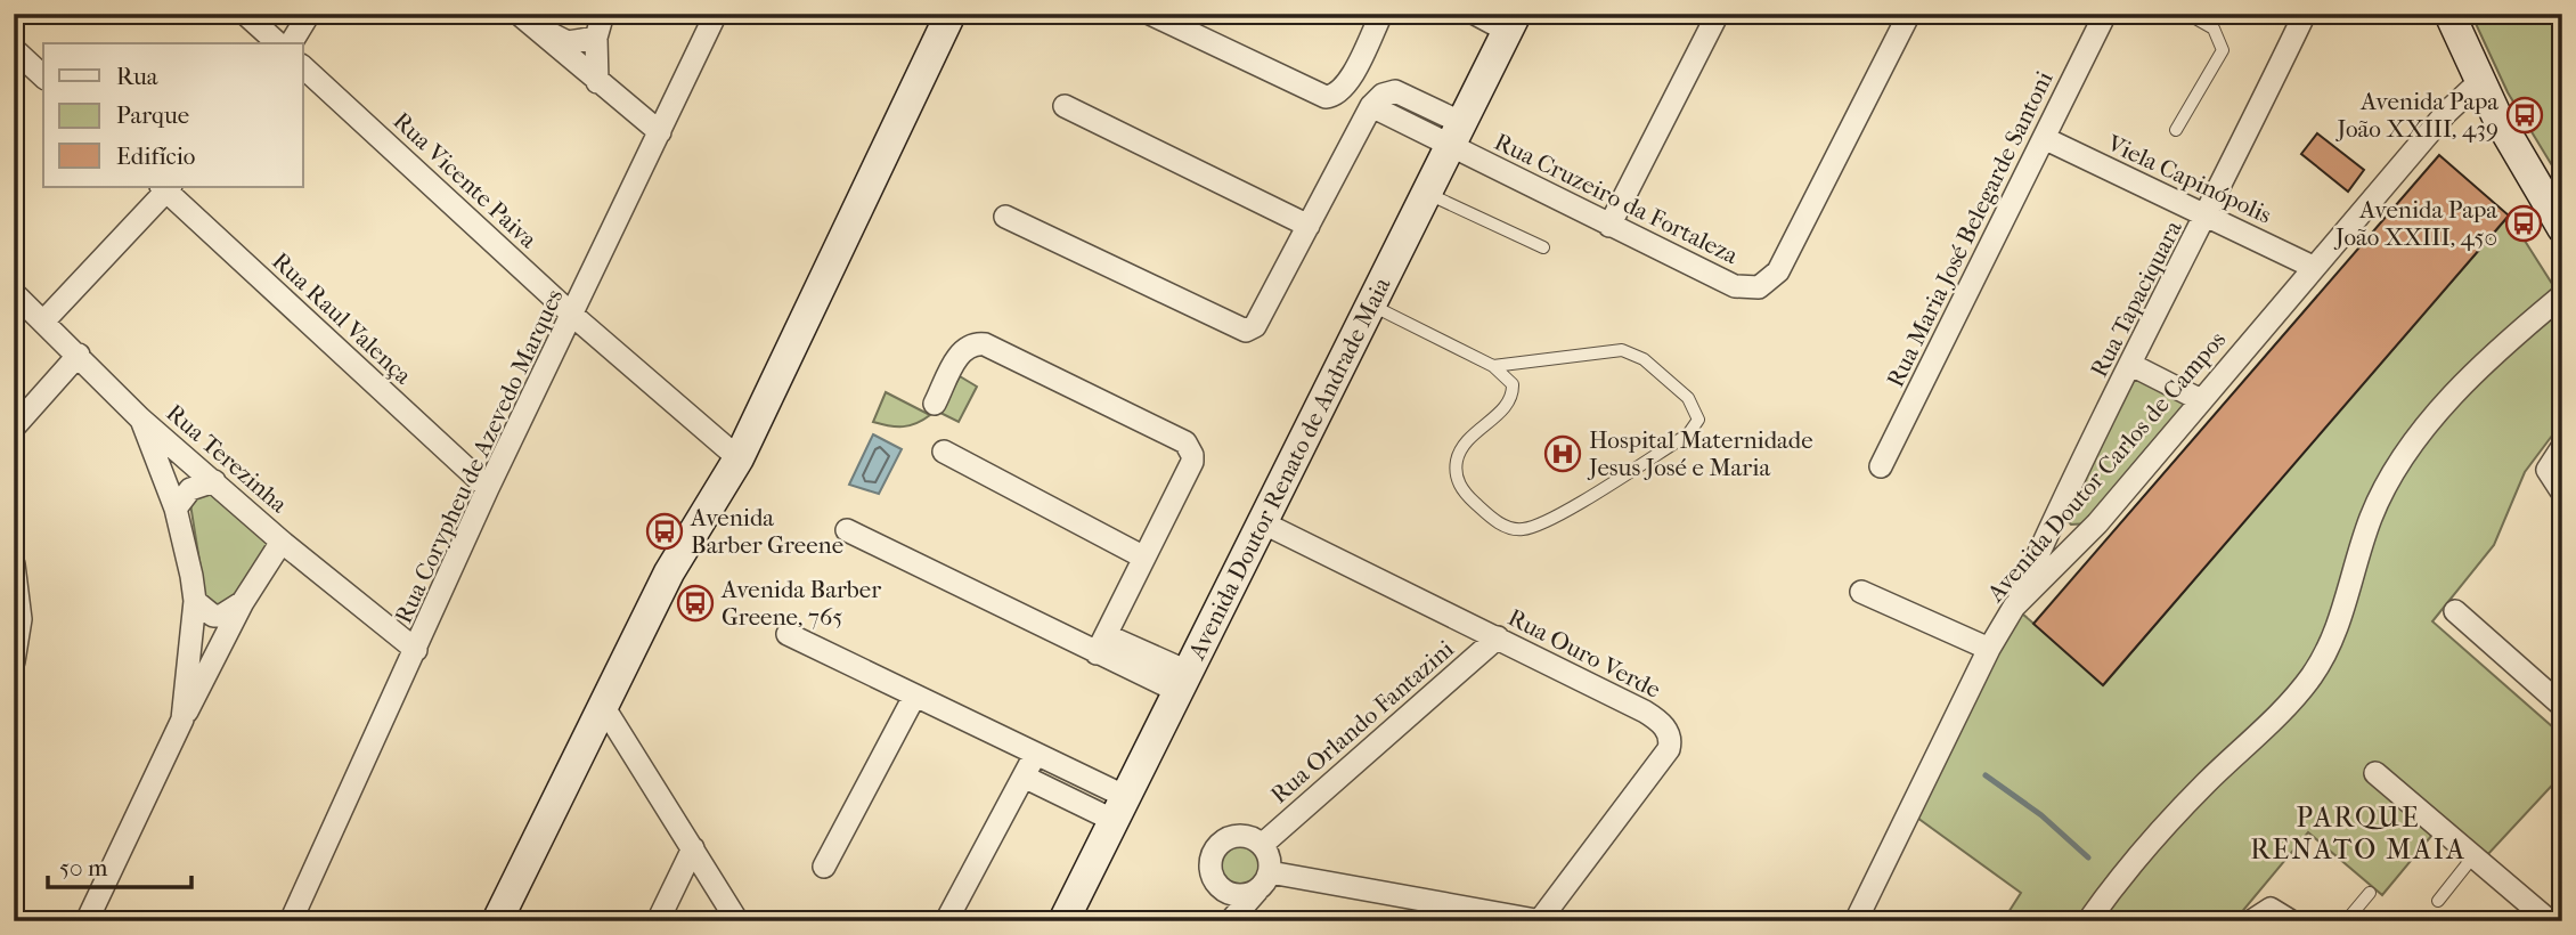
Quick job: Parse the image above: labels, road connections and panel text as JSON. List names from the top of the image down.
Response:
{
  "streets": {
    "street": [
      "Viela Capinópolis",
      "Rua Vicente Paiva",
      "Rua Cruzeiro da Fortaleza",
      "Rua Maria José Belegarde Santoni",
      "Rua Tapaciquara",
      "Rua Raul Valença",
      "Rua Corypheu de Azevedo Marques",
      "Rua Terezinha",
      "Avenida Doutor Carlos de Campos",
      "Avenida Doutor Renato de Andrade Maia",
      "Rua Ouro Verde",
      "Rua Orlando Fantazini"
    ]
  },
  "crossings": [
    ["Viela Capinópolis", "Rua Maria José Belegarde Santoni"],
    ["Viela Capinópolis", "Rua Tapaciquara"],
    ["Viela Capinópolis", "Avenida Doutor Carlos de Campos"],
    ["Rua Vicente Paiva", "Rua Corypheu de Azevedo Marques"],
    ["Rua Cruzeiro da Fortaleza", "Avenida Doutor Renato de Andrade Maia"],
    ["Rua Tapaciquara", "Avenida Doutor Carlos de Campos"],
    ["Rua Raul Valença", "Rua Corypheu de Azevedo Marques"],
    ["Rua Corypheu de Azevedo Marques", "Rua Terezinha"],
    ["Avenida Doutor Renato de Andrade Maia", "Rua Ouro Verde"],
    ["Rua Ouro Verde", "Rua Orlando Fantazini"]
  ],
  "districts": ["PARQUE RENATO MAIA"],
  "places": {
    "bus stop": [
      "Avenida Papa João XXIII, 439",
      "Avenida Papa João XXIII, 450",
      "Avenida Barber Greene",
      "Avenida Barber Greene, 765"
    ],
    "hospital": ["Hospital Maternidade Jesus José e Maria"]
  },
  "legend": ["Rua", "Parque", "Edifício"],
  "scale_bar": "50 m"
}
